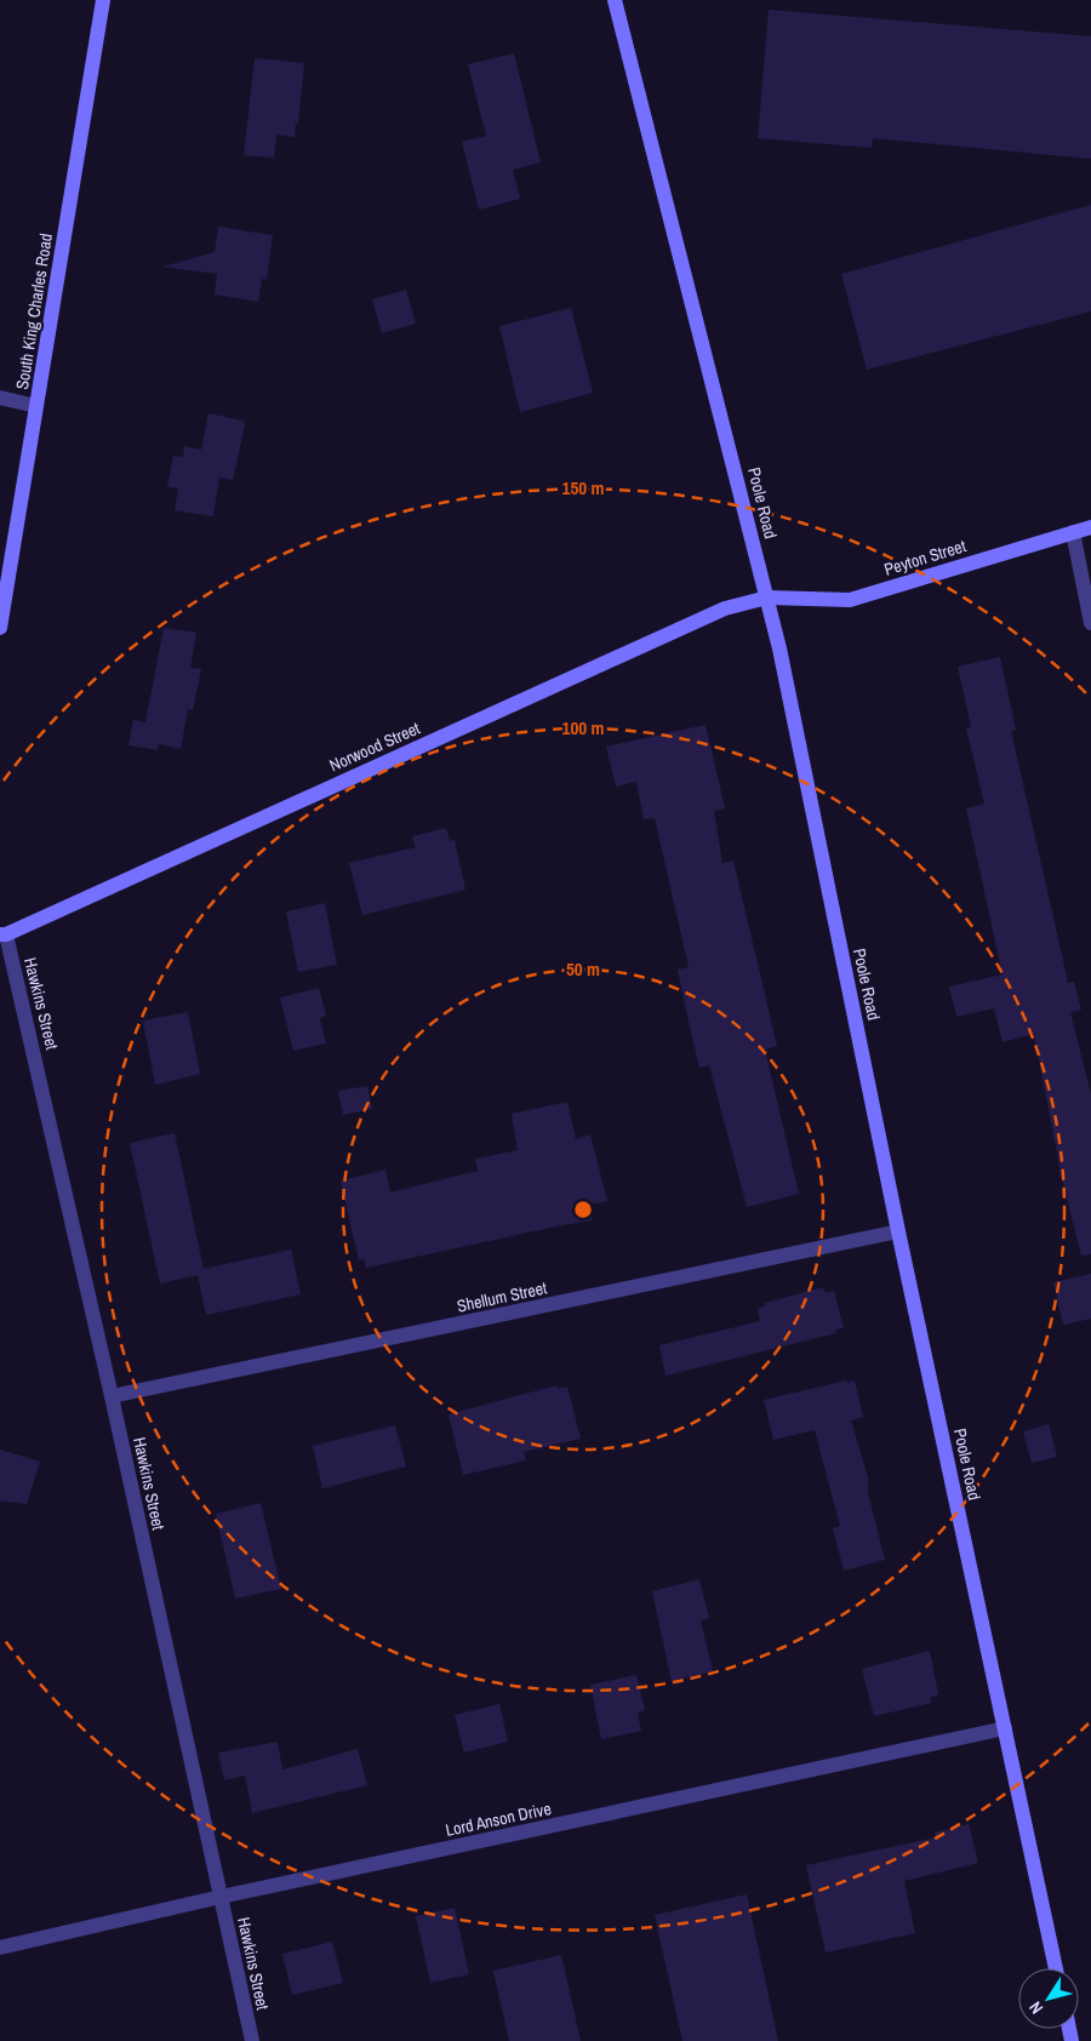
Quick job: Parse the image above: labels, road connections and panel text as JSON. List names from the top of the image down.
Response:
{
  "streets": {
    "main road": [
      "South King Charles Road",
      "Poole Road",
      "Peyton Street",
      "Norwood Street"
    ],
    "street": ["Hawkins Street", "Shellum Street", "Lord Anson Drive"]
  },
  "crossings": [
    ["Poole Road", "Peyton Street"],
    ["Poole Road", "Norwood Street"],
    ["Poole Road", "Shellum Street"],
    ["Poole Road", "Lord Anson Drive"],
    ["Peyton Street", "Norwood Street"],
    ["Norwood Street", "Hawkins Street"],
    ["Hawkins Street", "Shellum Street"],
    ["Hawkins Street", "Lord Anson Drive"]
  ],
  "north": "bottom left",
  "rings": ["150 m", "100 m", "50 m"]
}
